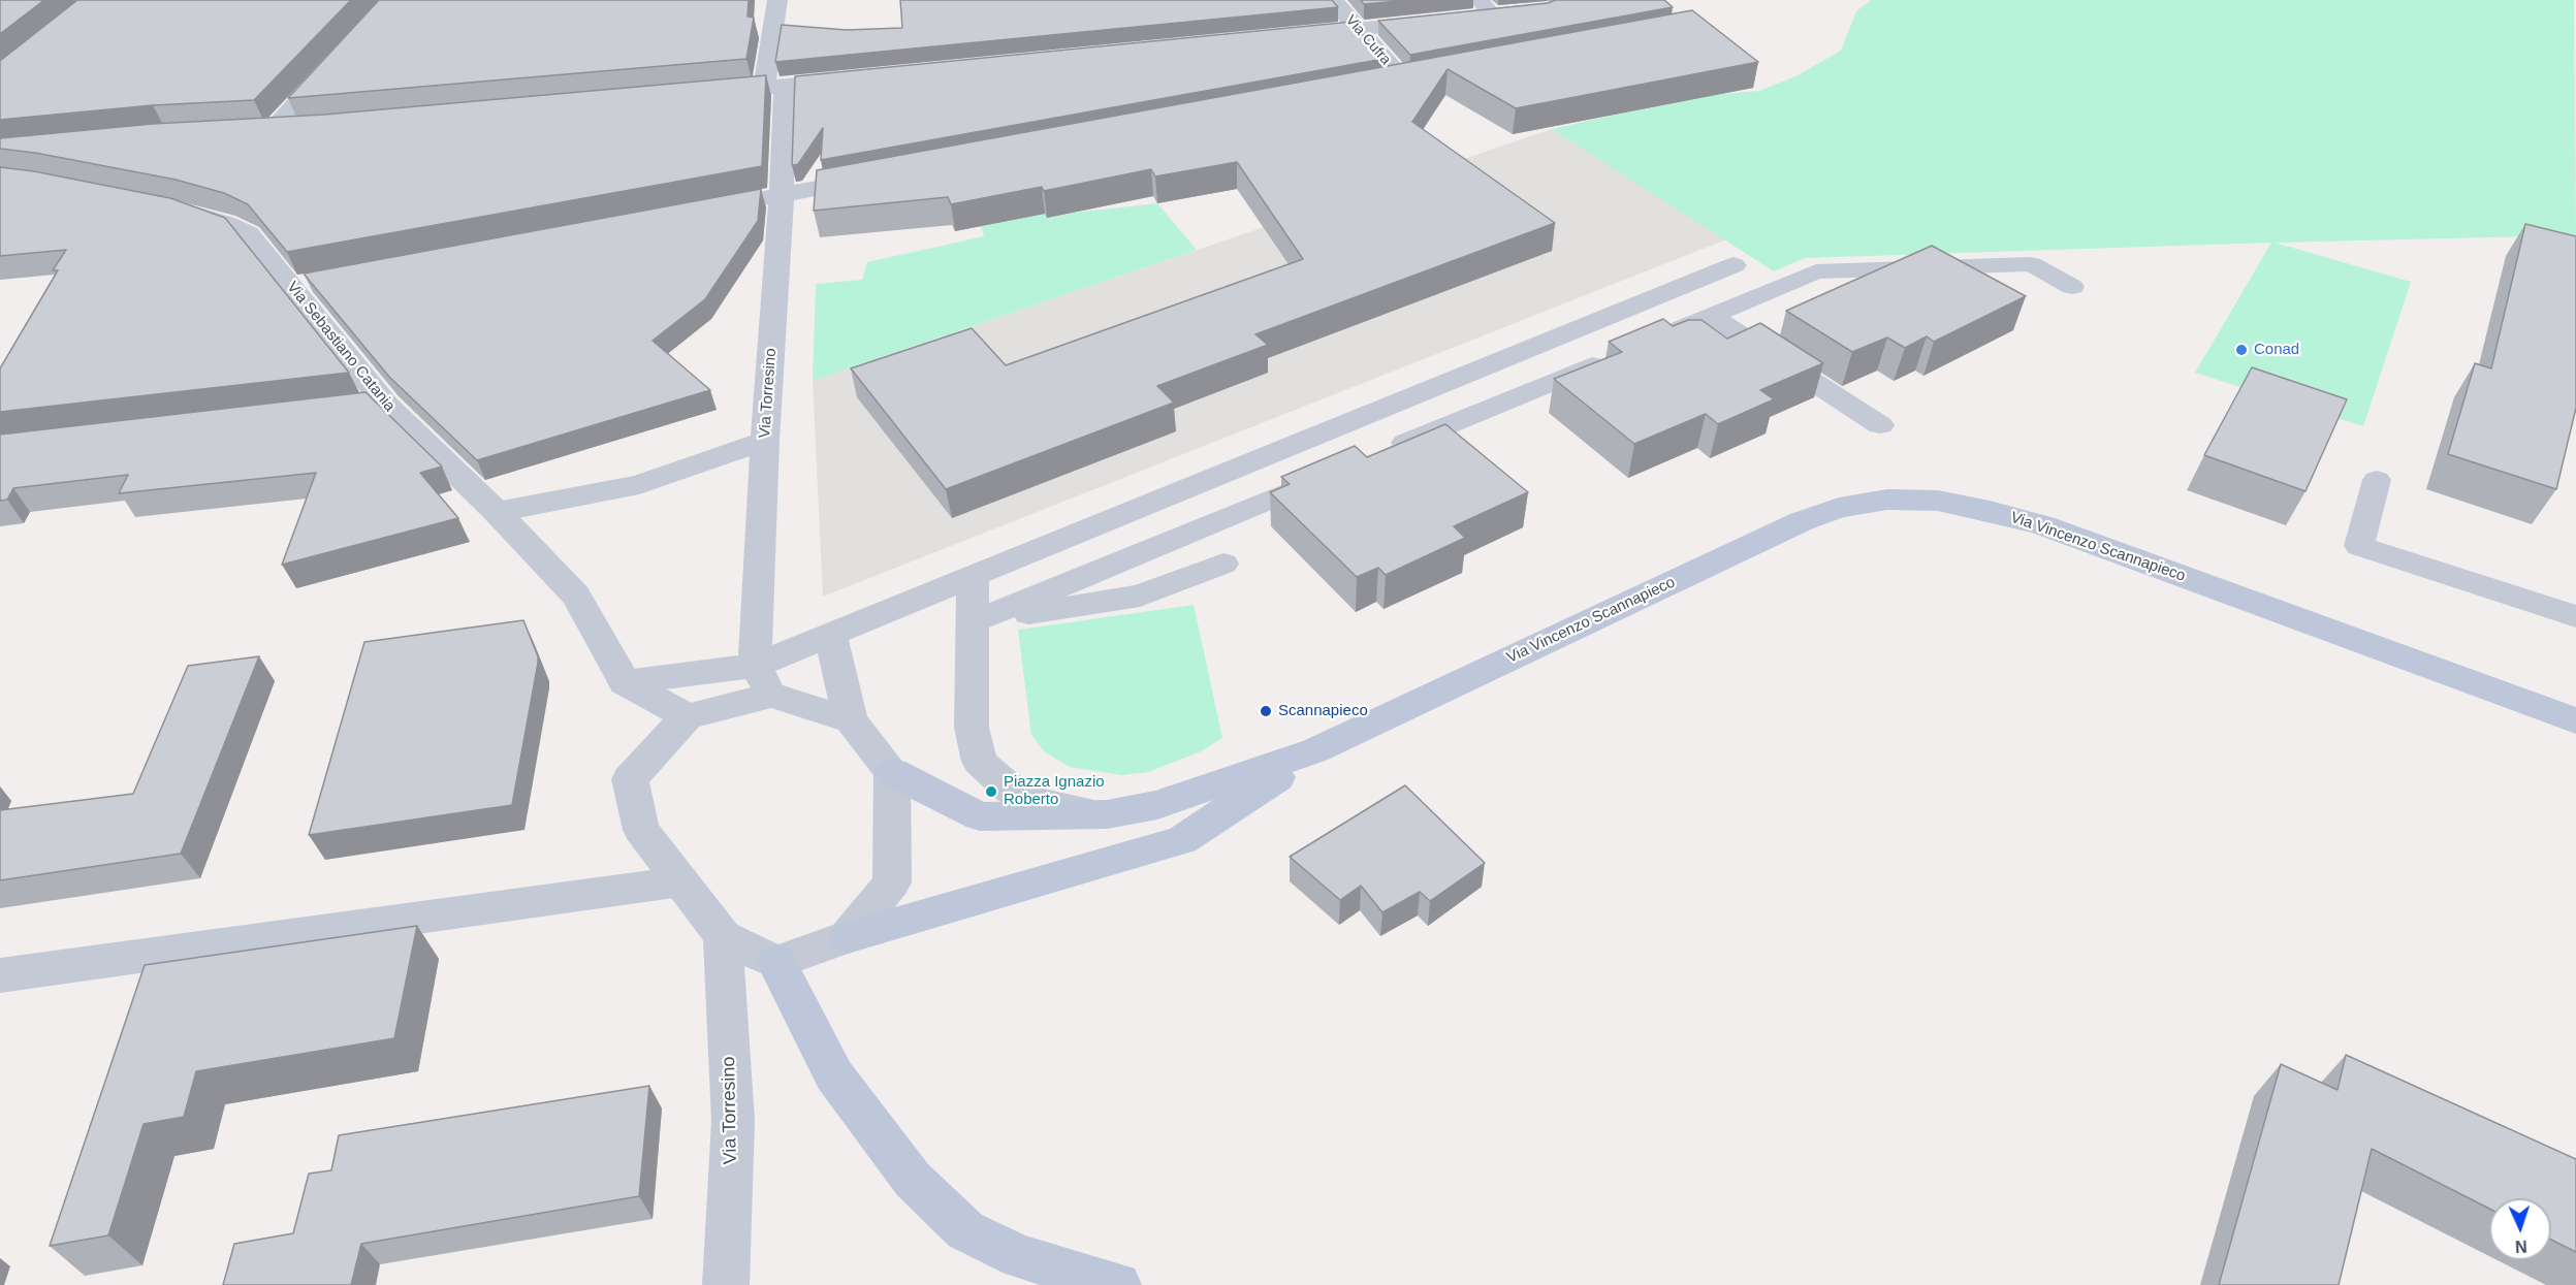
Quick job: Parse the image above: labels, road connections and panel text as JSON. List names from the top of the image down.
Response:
{
  "streets": {
    "main road": ["Via Vincenzo Scannapieco"],
    "street": ["Via Cufra", "Via Sebastiano Catania", "Via Torresino"]
  },
  "places": ["Conad", "Scannapieco", "Piazza Ignazio Roberto"],
  "north": "bottom"
}
